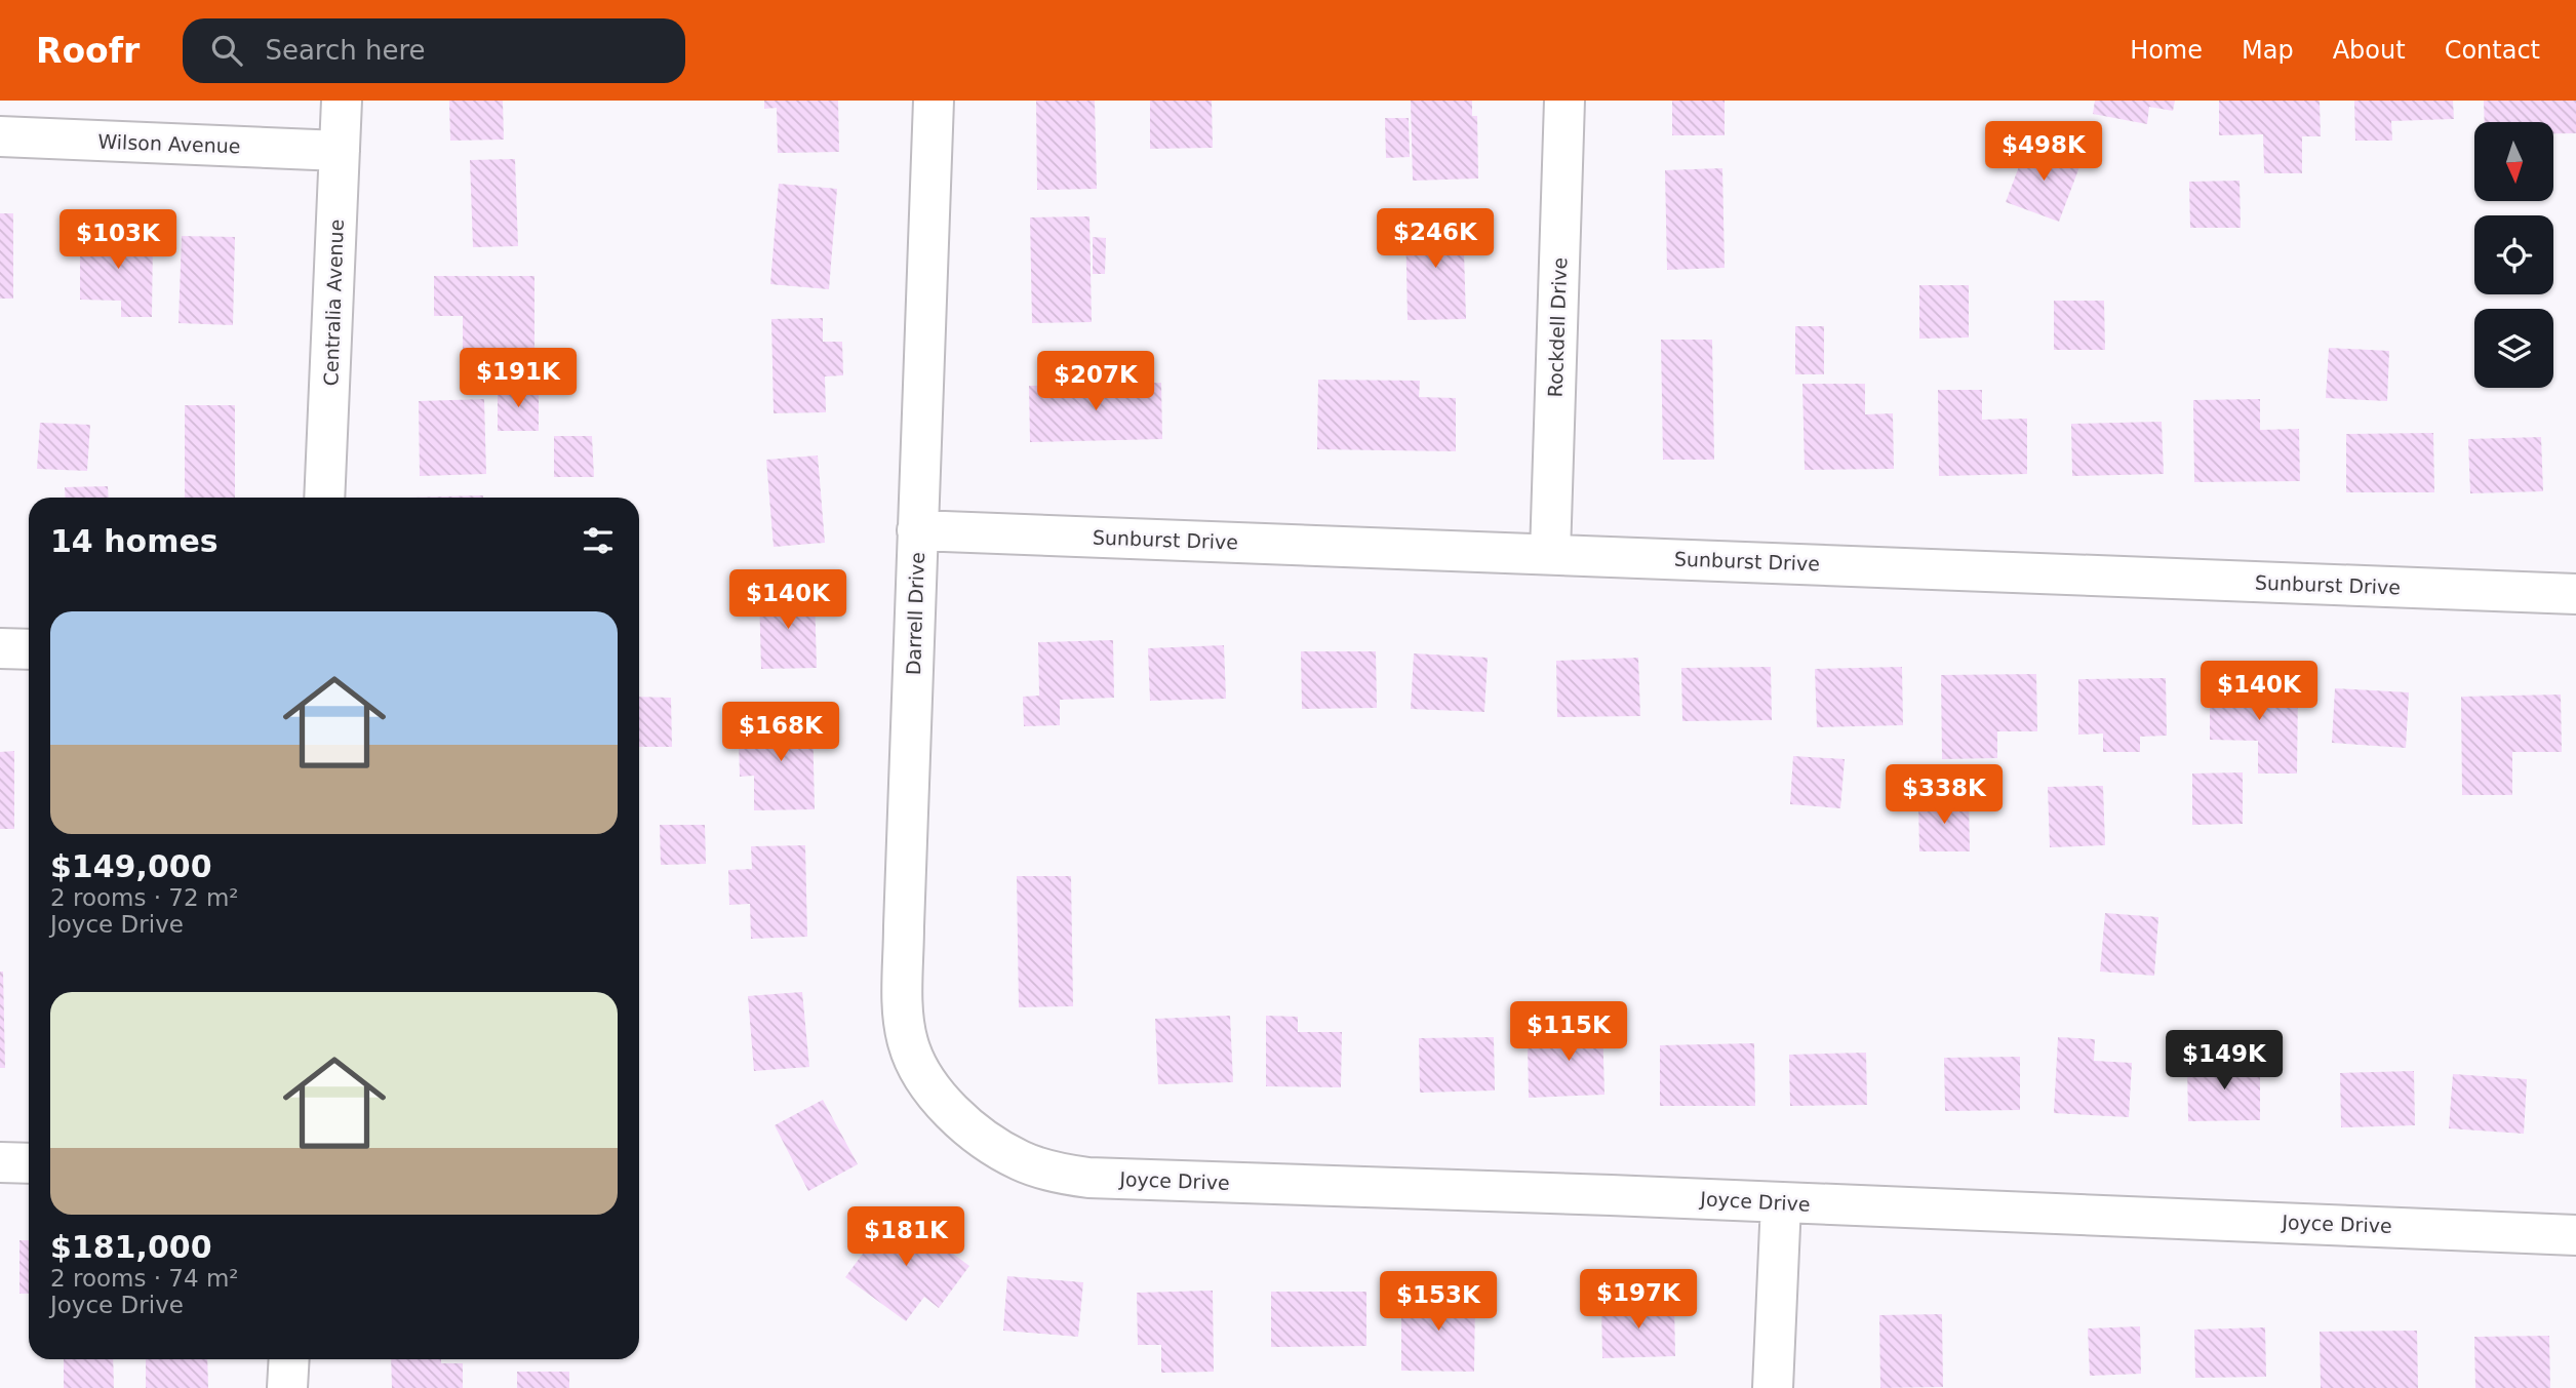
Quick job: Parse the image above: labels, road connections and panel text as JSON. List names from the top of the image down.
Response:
{
  "streets": {
    "street": [
      "Wilson Avenue",
      "Centralia Avenue",
      "Rockdell Drive",
      "Sunburst Drive",
      "Darrell Drive",
      "Joyce Drive"
    ]
  },
  "crossings": [
    ["Wilson Avenue", "Centralia Avenue"],
    ["Rockdell Drive", "Sunburst Drive"],
    ["Sunburst Drive", "Darrell Drive"],
    ["Darrell Drive", "Joyce Drive"]
  ],
  "north": "bottom",
  "page": {
    "header": "Roofr",
    "search": "Search here",
    "nav": [
      "Home",
      "Map",
      "About",
      "Contact"
    ],
    "price": [
      "$498K",
      "$246K",
      "$103K",
      "$191K",
      "$207K",
      "$140K",
      "$140K",
      "$168K",
      "$338K",
      "$115K",
      "$149K",
      "$181K",
      "$197K",
      "$153K"
    ],
    "heading": "14 homes",
    "list": [
      {
        "name": "$149,000",
        "note": "2 rooms · 72 m² · Joyce Drive"
      },
      {
        "name": "$181,000",
        "note": "2 rooms · 74 m² · Joyce Drive"
      }
    ]
  }
}
